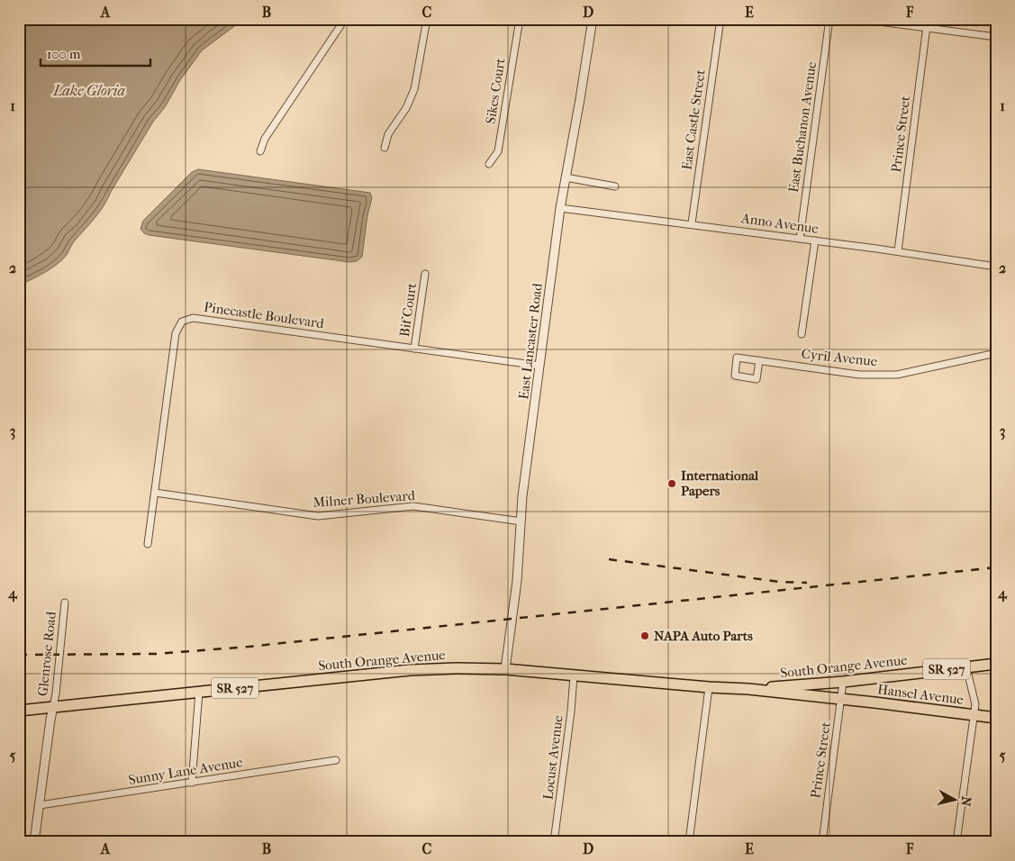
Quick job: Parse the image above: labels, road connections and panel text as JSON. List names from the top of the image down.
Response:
{
  "streets": {
    "main road": ["South Orange Avenue", "SR 527", "Hansel Avenue"],
    "street": [
      "Sikes Court",
      "East Castle Street",
      "East Buchanon Avenue",
      "Prince Street",
      "Anno Avenue",
      "Bif Court",
      "Pinecastle Boulevard",
      "East Lancaster Road",
      "Cyril Avenue",
      "Milner Boulevard",
      "Glenrose Road",
      "Locust Avenue",
      "Sunny Lane Avenue"
    ]
  },
  "crossings": [
    ["East Castle Street", "Anno Avenue"],
    ["East Buchanon Avenue", "Anno Avenue"],
    ["Prince Street", "Anno Avenue"],
    ["Prince Street", "South Orange Avenue"],
    ["Prince Street", "Hansel Avenue"],
    ["Anno Avenue", "East Lancaster Road"],
    ["Bif Court", "Pinecastle Boulevard"],
    ["Pinecastle Boulevard", "East Lancaster Road"],
    ["Pinecastle Boulevard", "Milner Boulevard"],
    ["East Lancaster Road", "Milner Boulevard"],
    ["East Lancaster Road", "South Orange Avenue"],
    ["Glenrose Road", "South Orange Avenue"],
    ["South Orange Avenue", "Hansel Avenue"],
    ["South Orange Avenue", "Locust Avenue"]
  ],
  "water": ["Lake Gloria"],
  "places": ["International Papers", "NAPA Auto Parts"],
  "scale_bar": "100 m",
  "north": "right",
  "grid": {
    "columns": [
      "A",
      "B",
      "C",
      "D",
      "E",
      "F"
    ],
    "rows": [
      "1",
      "2",
      "3",
      "4",
      "5"
    ]
  }
}
